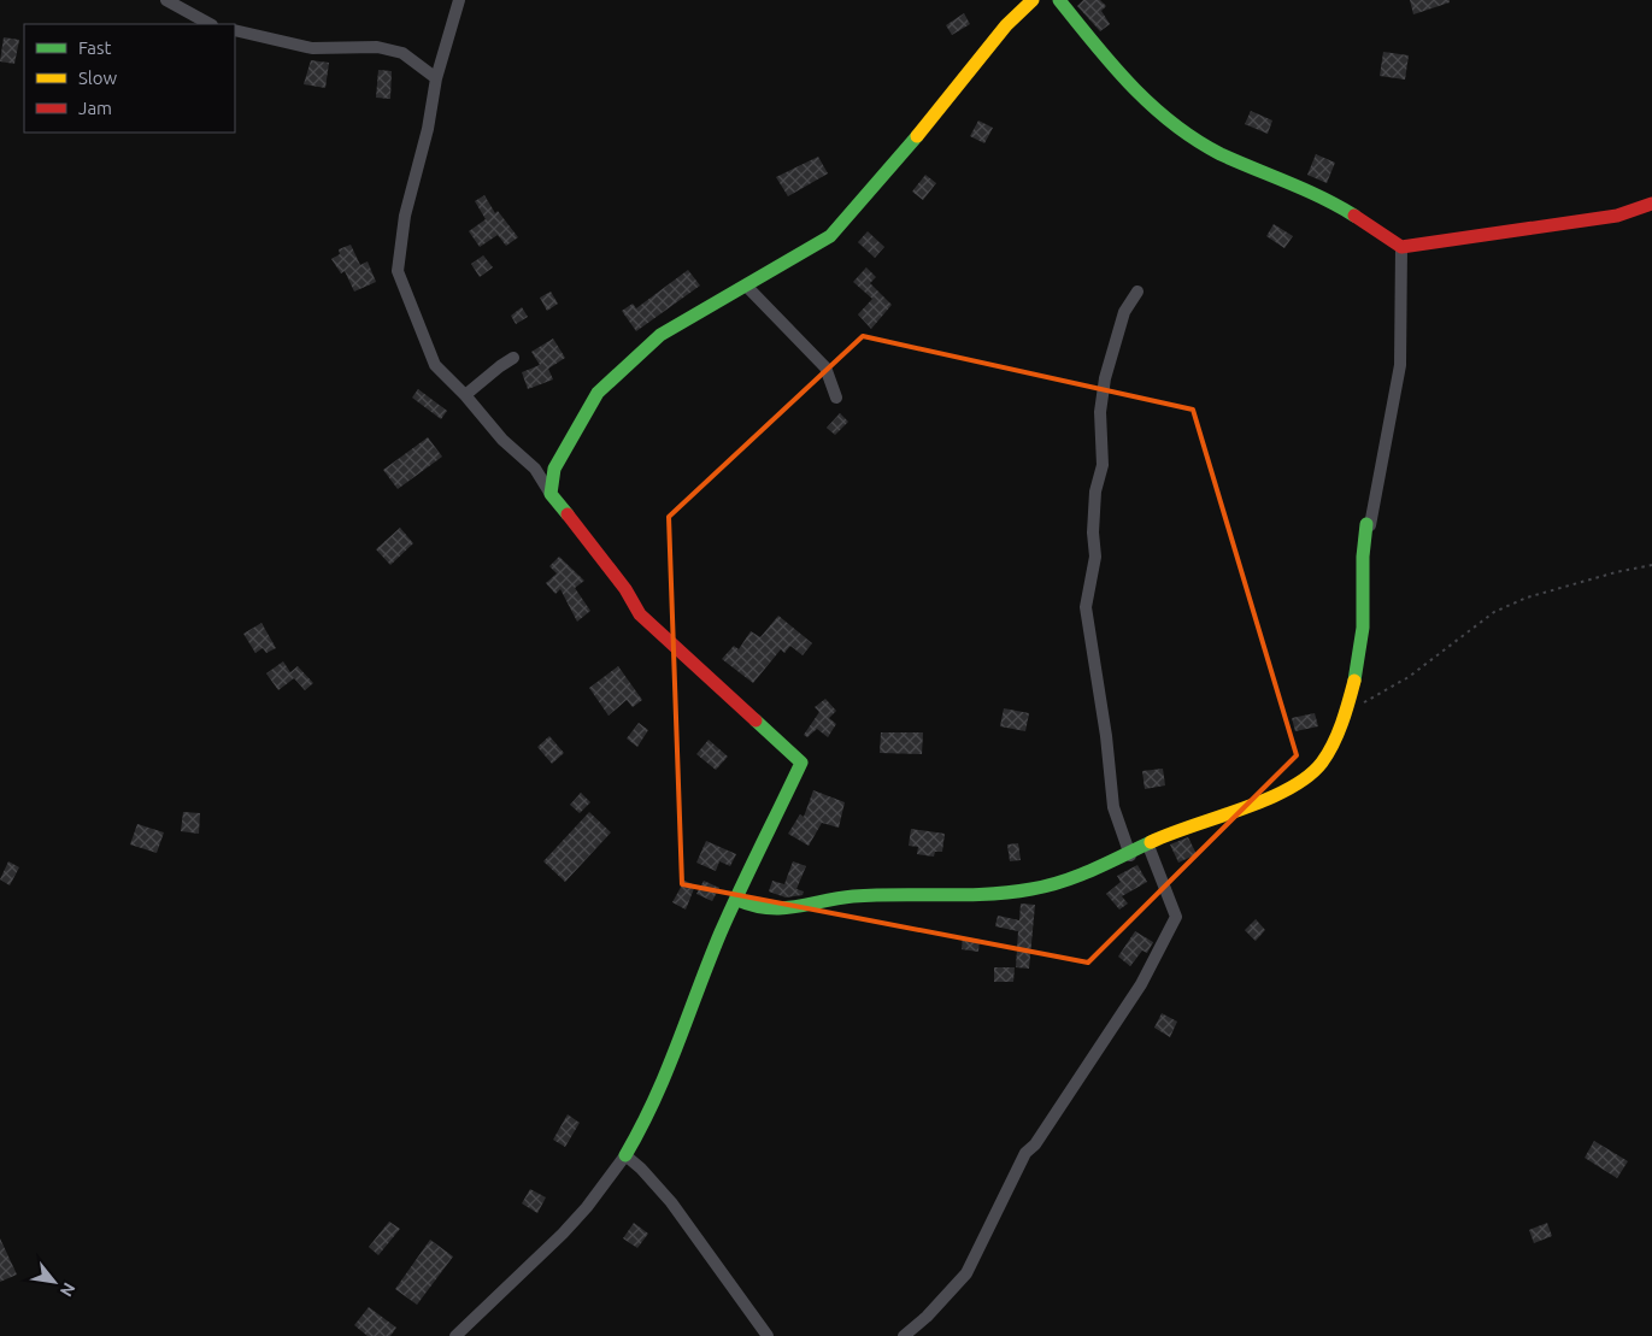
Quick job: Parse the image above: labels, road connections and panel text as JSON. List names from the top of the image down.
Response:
{
  "legend": ["Fast", "Slow", "Jam"],
  "north": "bottom right"
}
